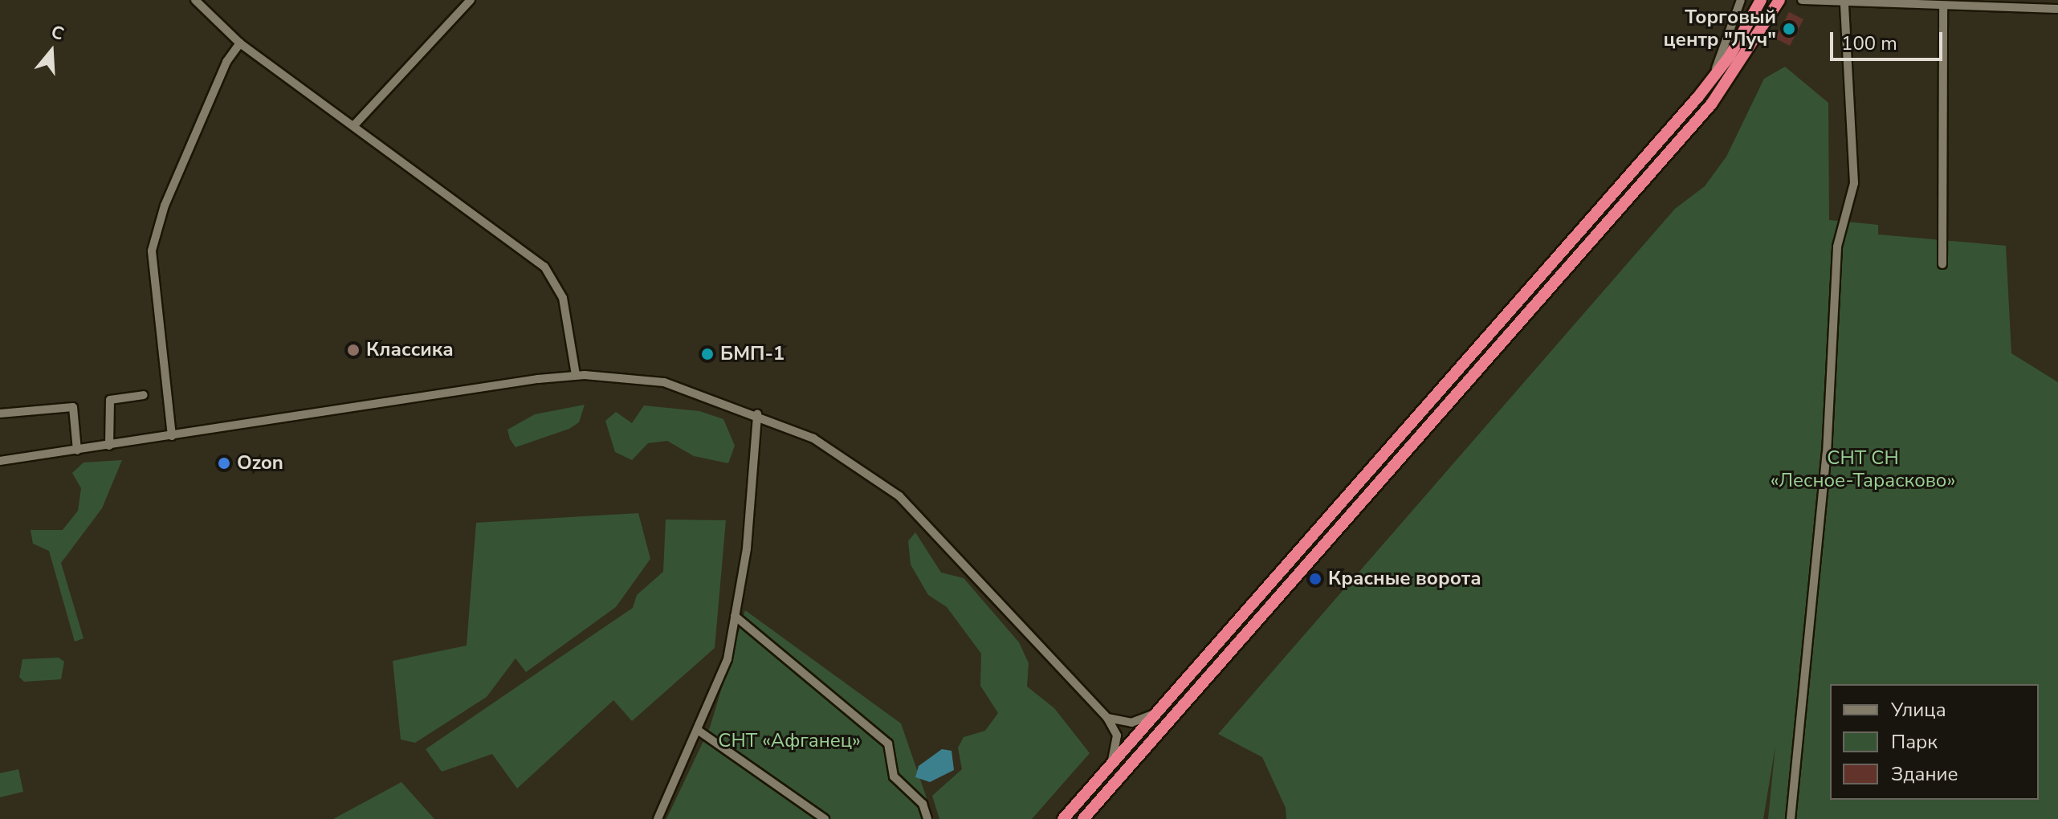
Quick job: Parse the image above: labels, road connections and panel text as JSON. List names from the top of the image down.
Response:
{
  "parks": ["СНТ СН «Лесное-Тарасково»", "СНТ «Афганец»"],
  "places": [
    "Торговый центр \"Луч\"",
    "Классика",
    "БМП-1",
    "Ozon",
    "Красные ворота"
  ],
  "legend": ["Улица", "Парк", "Здание"],
  "scale_bar": "100 m",
  "north": "top"
}
